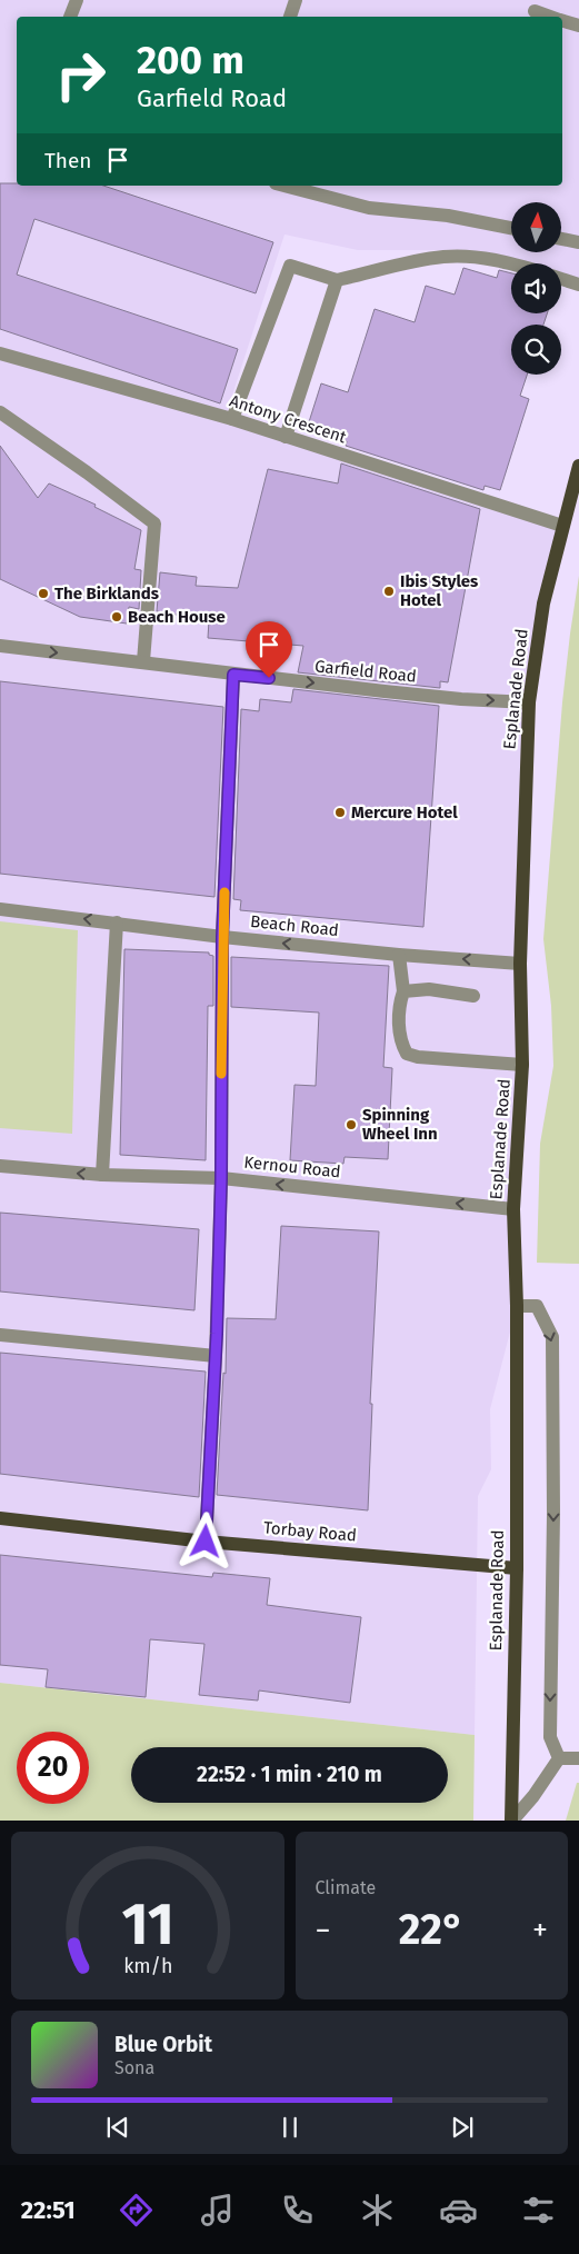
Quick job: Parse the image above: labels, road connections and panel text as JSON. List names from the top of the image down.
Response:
{
  "streets": {
    "main road": ["Esplanade Road", "Torbay Road"],
    "street": [
      "Antony Crescent",
      "Garfield Road",
      "Beach Road",
      "Kernou Road"
    ]
  },
  "crossings": [
    ["Antony Crescent", "Esplanade Road"],
    ["Garfield Road", "Esplanade Road"],
    ["Esplanade Road", "Beach Road"],
    ["Esplanade Road", "Kernou Road"],
    ["Esplanade Road", "Torbay Road"]
  ],
  "one_way": ["Garfield Road", "Beach Road", "Kernou Road"],
  "places": [
    "Ibis Styles Hotel",
    "The Birklands",
    "Beach House",
    "Mercure Hotel",
    "Spinning Wheel Inn"
  ],
  "north": "top",
  "page": {
    "turn": ["200 m", "Garfield Road"],
    "then": "Then",
    "limit": "20",
    "trip": "22:52 · 1 min · 210 m",
    "tile": "Climate",
    "heat": ["−", "22°", "+"],
    "song": ["Blue Orbit", "Sona"],
    "tabs": "22:51",
    "gauge": ["11", "km/h"]
  }
}
